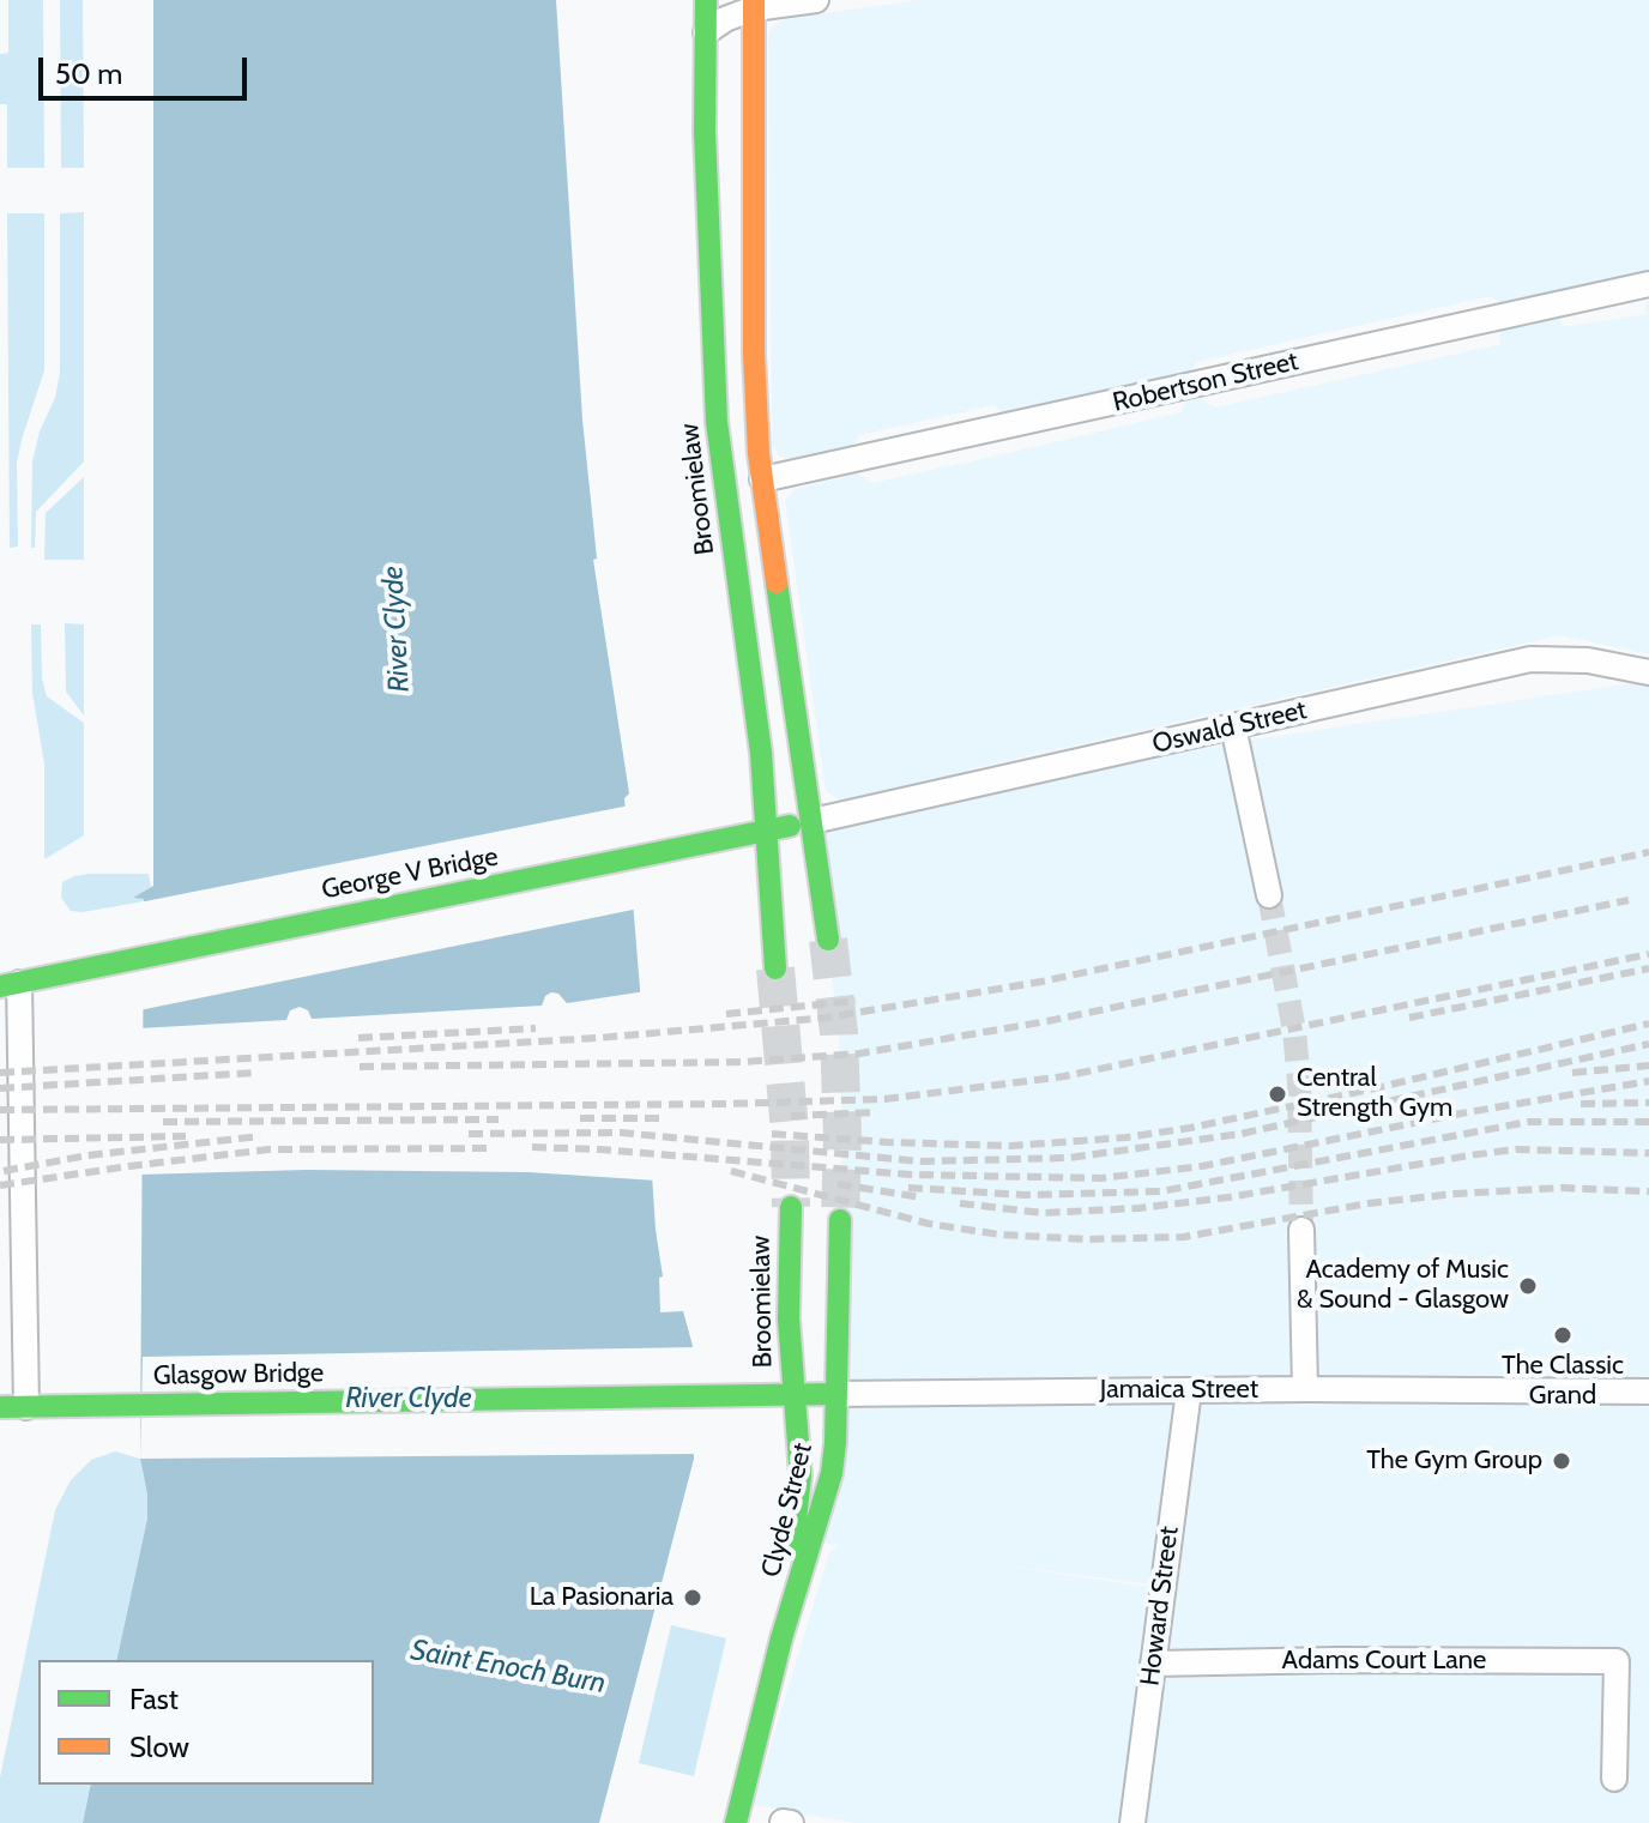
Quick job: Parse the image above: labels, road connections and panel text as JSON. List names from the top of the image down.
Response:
{
  "streets": {
    "main road": [
      "Broomielaw",
      "George V Bridge",
      "Glasgow Bridge",
      "Jamaica Street",
      "Clyde Street"
    ],
    "street": [
      "Robertson Street",
      "Oswald Street",
      "Howard Street",
      "Adams Court Lane"
    ]
  },
  "crossings": [
    ["Broomielaw", "George V Bridge"],
    ["Broomielaw", "Jamaica Street"],
    ["Broomielaw", "Clyde Street"],
    ["Oswald Street", "George V Bridge"],
    ["Glasgow Bridge", "Jamaica Street"],
    ["Jamaica Street", "Clyde Street"],
    ["Jamaica Street", "Howard Street"],
    ["Howard Street", "Adams Court Lane"]
  ],
  "water": ["River Clyde", "Saint Enoch Burn"],
  "places": [
    "Central Strength Gym",
    "Academy of Music & Sound - Glasgow",
    "The Classic Grand",
    "The Gym Group",
    "La Pasionaria"
  ],
  "legend": ["Fast", "Slow"],
  "scale_bar": "50 m"
}
